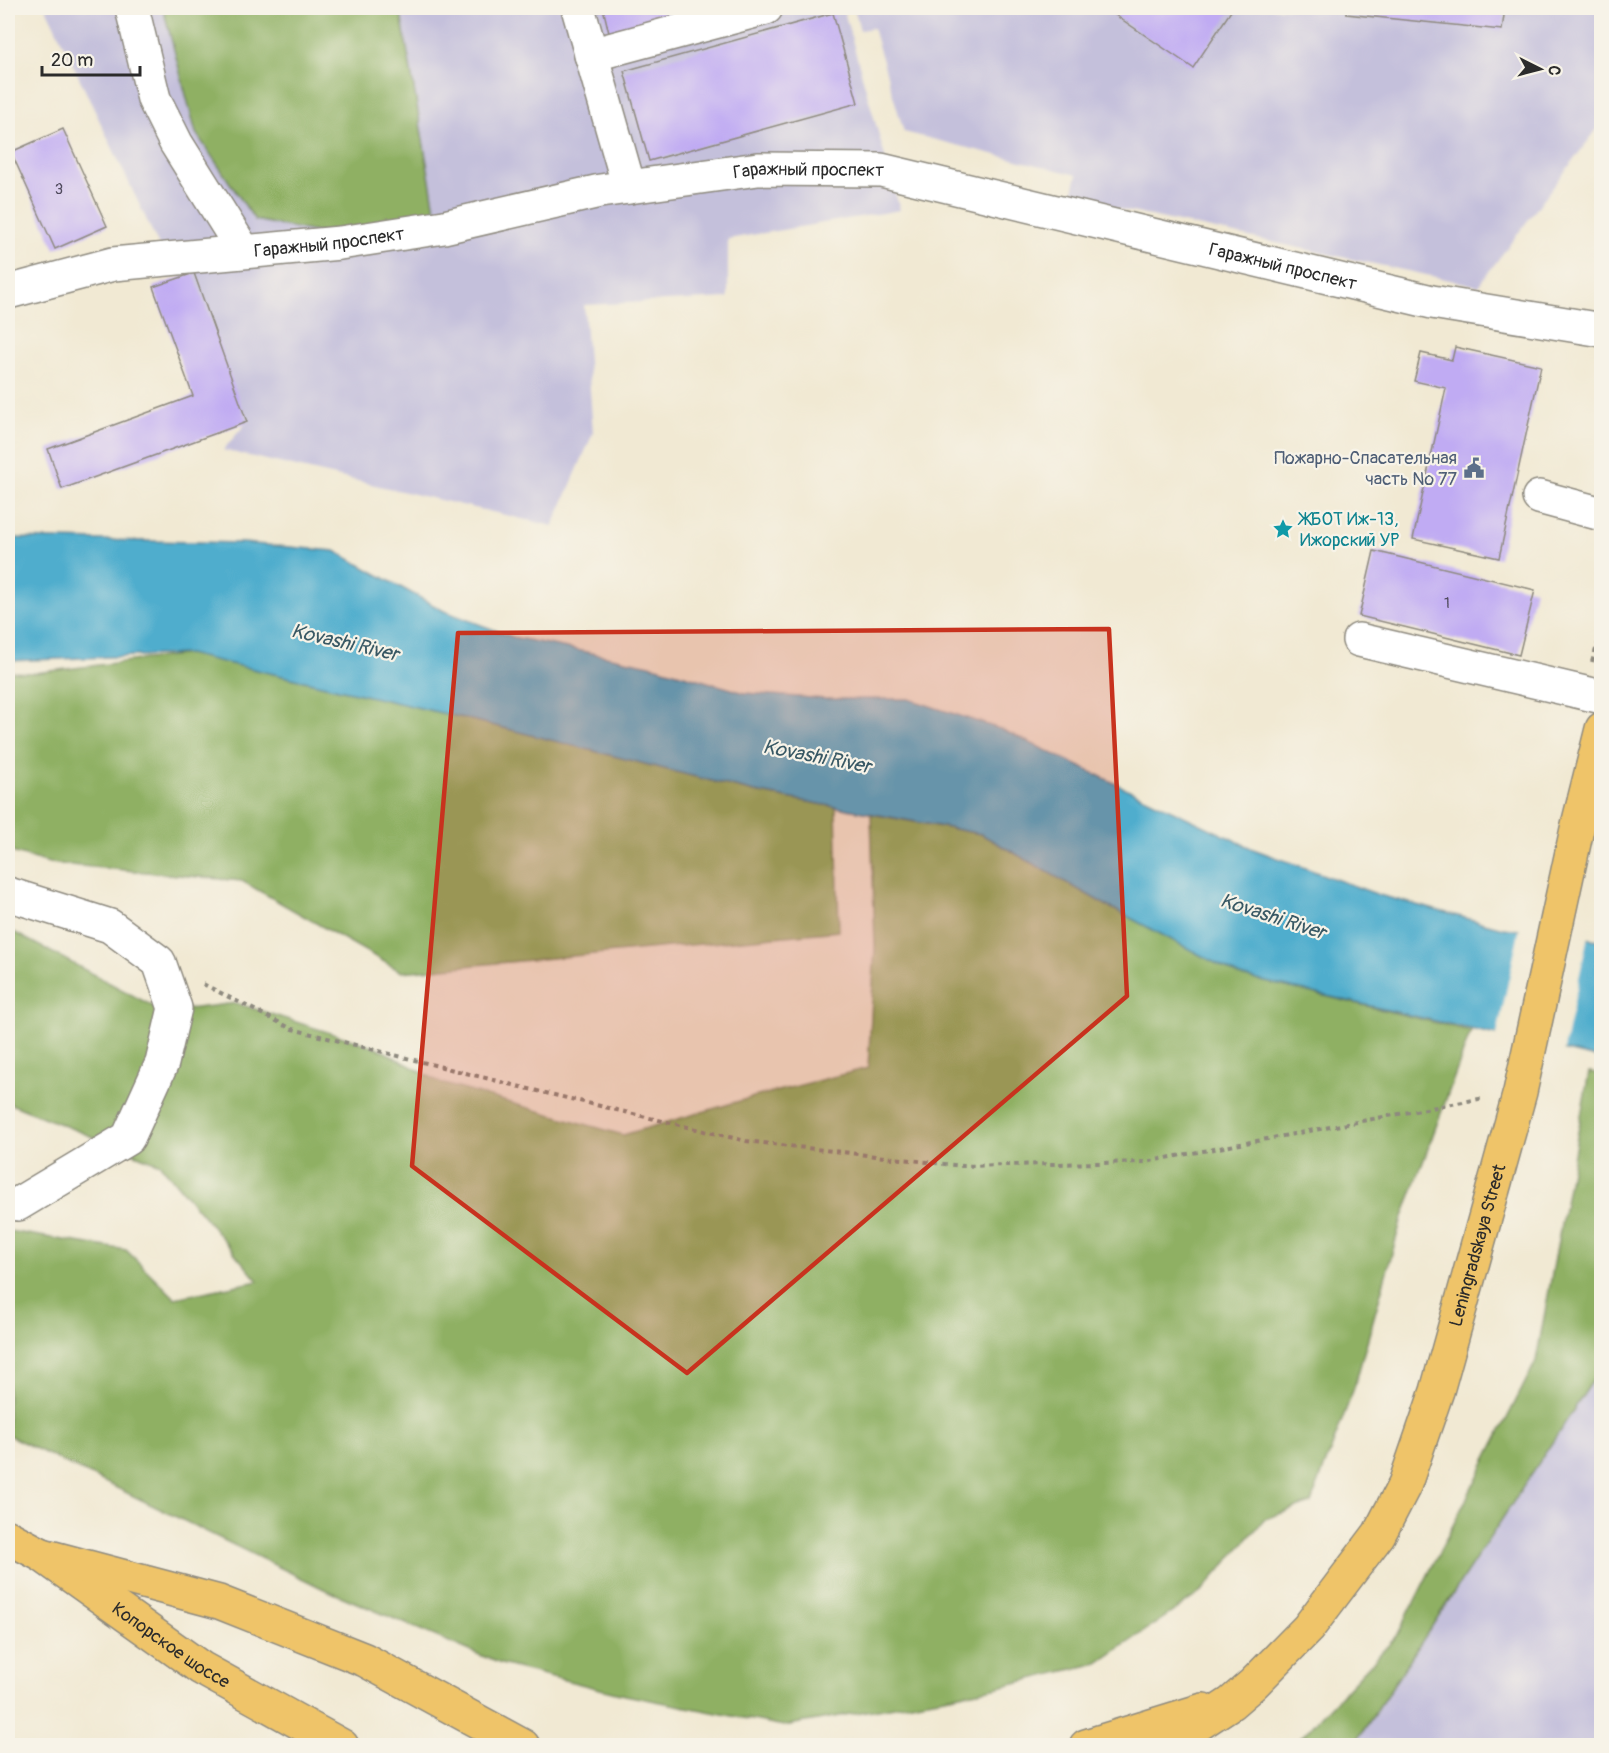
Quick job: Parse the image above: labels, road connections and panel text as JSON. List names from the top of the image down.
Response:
{
  "streets": {
    "main road": ["Leningradskaya Street", "Копорское шоссе"],
    "street": ["Гаражный проспект"]
  },
  "water": ["Kovashi River"],
  "places": {
    "public building": ["Пожарно-Спасательная часть № 77"],
    "place": ["ЖБОТ Иж-13, Ижорский УР"]
  },
  "house_numbers": ["3", "1"],
  "scale_bar": "20 m",
  "north": "right"
}
